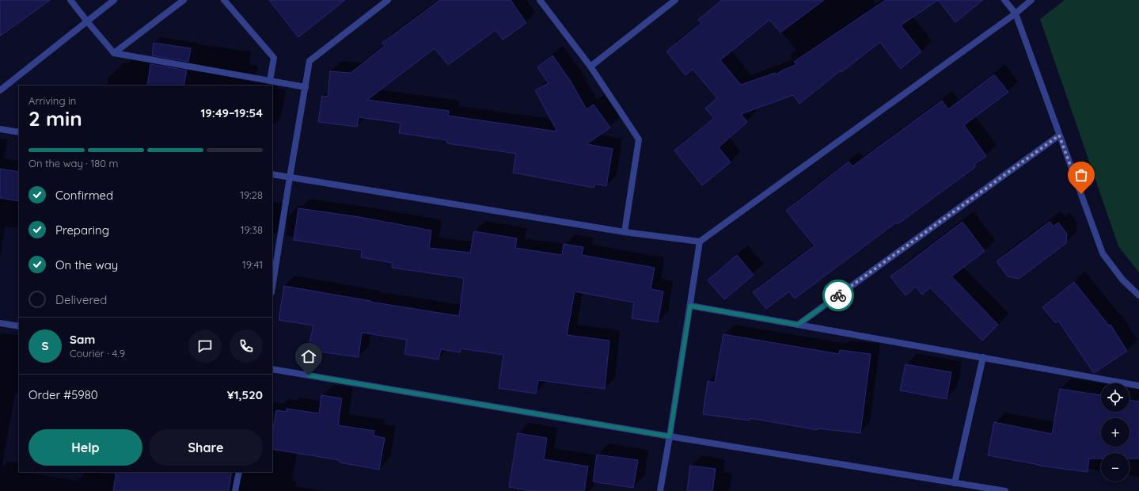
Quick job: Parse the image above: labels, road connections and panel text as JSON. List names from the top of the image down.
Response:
{
  "page": {
    "heading": ["2 min", "Arriving in", "19:49–19:54"],
    "panel": [
      "Sam",
      "Courier · 4.9",
      "Order #5980",
      "¥1,520"
    ],
    "bar": "On the way · 180 m",
    "list": [
      ["Confirmed", "19:28"],
      ["Preparing", "19:38"],
      ["On the way", "19:41"],
      "Delivered"
    ],
    "round": "S",
    "map_buttons": ["+", "−"],
    "buttons": ["Help", "Share"]
  }
}
